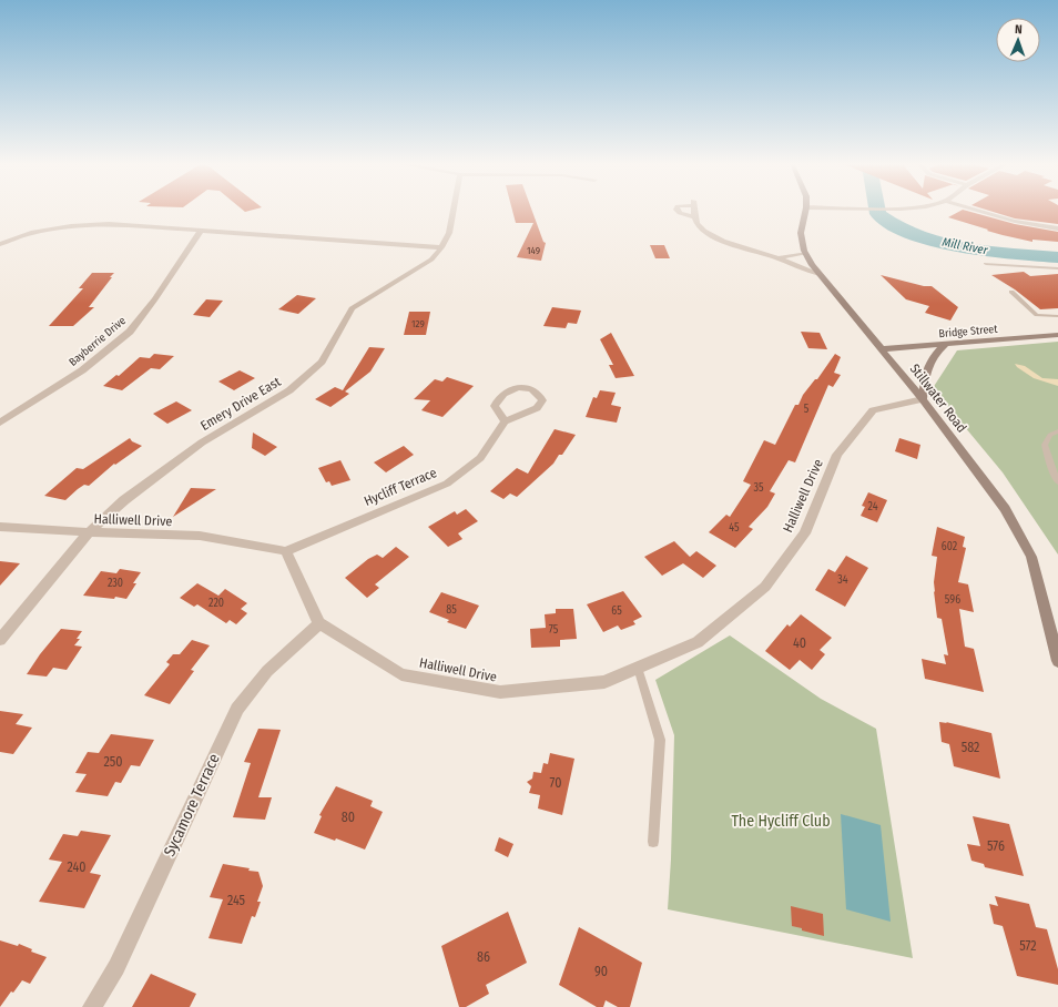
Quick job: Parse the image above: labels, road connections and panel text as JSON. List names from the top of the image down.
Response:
{
  "streets": {
    "main road": ["Bridge Street", "Stillwater Road"],
    "street": [
      "Bayberrie Drive",
      "Emery Drive East",
      "Hycliff Terrace",
      "Halliwell Drive",
      "Sycamore Terrace"
    ]
  },
  "crossings": [
    ["Bridge Street", "Stillwater Road"],
    ["Stillwater Road", "Halliwell Drive"],
    ["Emery Drive East", "Halliwell Drive"],
    ["Hycliff Terrace", "Halliwell Drive"],
    ["Halliwell Drive", "Sycamore Terrace"]
  ],
  "water": ["Mill River"],
  "parks": ["The Hycliff Club"],
  "house_numbers": [
    "149",
    "129",
    "5",
    "35",
    "24",
    "45",
    "602",
    "34",
    "230",
    "596",
    "220",
    "85",
    "65",
    "75",
    "40",
    "582",
    "250",
    "70",
    "80",
    "576",
    "240",
    "245",
    "572",
    "86",
    "90"
  ],
  "north": "top"
}
